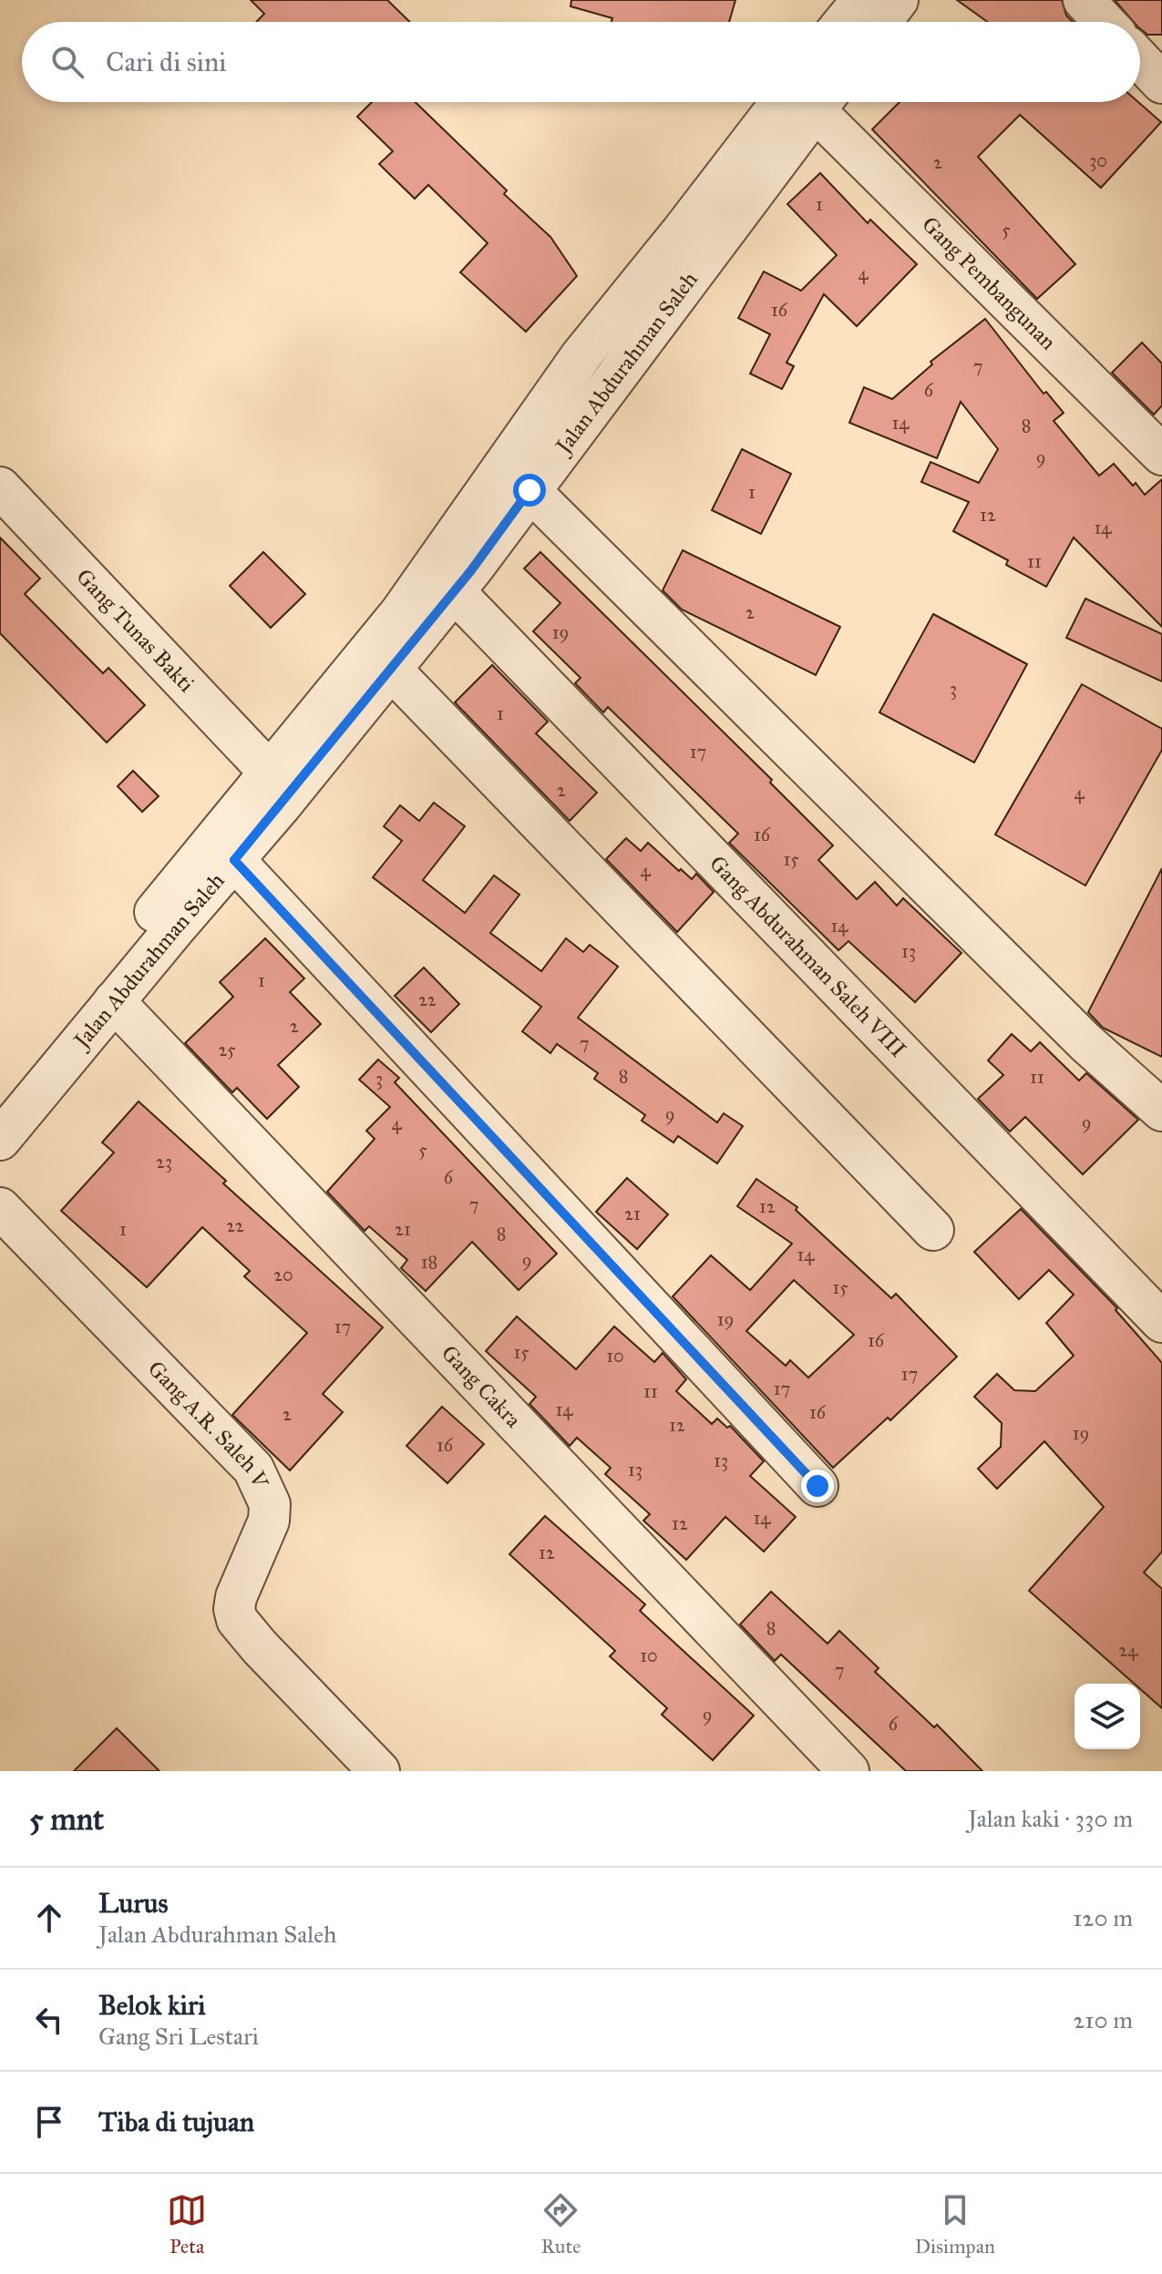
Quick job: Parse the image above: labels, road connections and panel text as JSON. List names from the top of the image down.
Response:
{
  "streets": {
    "street": [
      "Gang Pembangunan",
      "Jalan Abdurahman Saleh",
      "Gang Tunas Bakti",
      "Gang Abdurahman Saleh VIII",
      "Gang Cakra",
      "Gang A.R. Saleh V"
    ]
  },
  "crossings": [
    ["Jalan Abdurahman Saleh", "Gang Tunas Bakti"],
    ["Jalan Abdurahman Saleh", "Gang Abdurahman Saleh VIII"],
    ["Jalan Abdurahman Saleh", "Gang Cakra"]
  ],
  "house_numbers": [
    "30",
    "2",
    "1",
    "5",
    "4",
    "16",
    "7",
    "6",
    "14",
    "8",
    "9",
    "1",
    "12",
    "14",
    "11",
    "2",
    "19",
    "3",
    "1",
    "17",
    "2",
    "4",
    "16",
    "15",
    "4",
    "14",
    "13",
    "1",
    "22",
    "2",
    "7",
    "25",
    "8",
    "11",
    "3",
    "9",
    "9",
    "4",
    "5",
    "23",
    "6",
    "7",
    "12",
    "21",
    "22",
    "1",
    "21",
    "8",
    "14",
    "9",
    "18",
    "20",
    "15",
    "19",
    "17",
    "16",
    "15",
    "10",
    "17",
    "17",
    "11",
    "14",
    "16",
    "2",
    "12",
    "19",
    "16",
    "13",
    "13",
    "14",
    "12",
    "12",
    "8",
    "24",
    "10",
    "7",
    "9",
    "6"
  ],
  "page": {
    "search": "Cari di sini",
    "heading": ["5 mnt", "Jalan kaki · 330 m"],
    "list": [
      ["Lurus", "Jalan Abdurahman Saleh", "120 m"],
      ["Belok kiri", "Gang Sri Lestari", "210 m"],
      "Tiba di tujuan"
    ],
    "nav": ["Peta", "Rute", "Disimpan"]
  }
}
